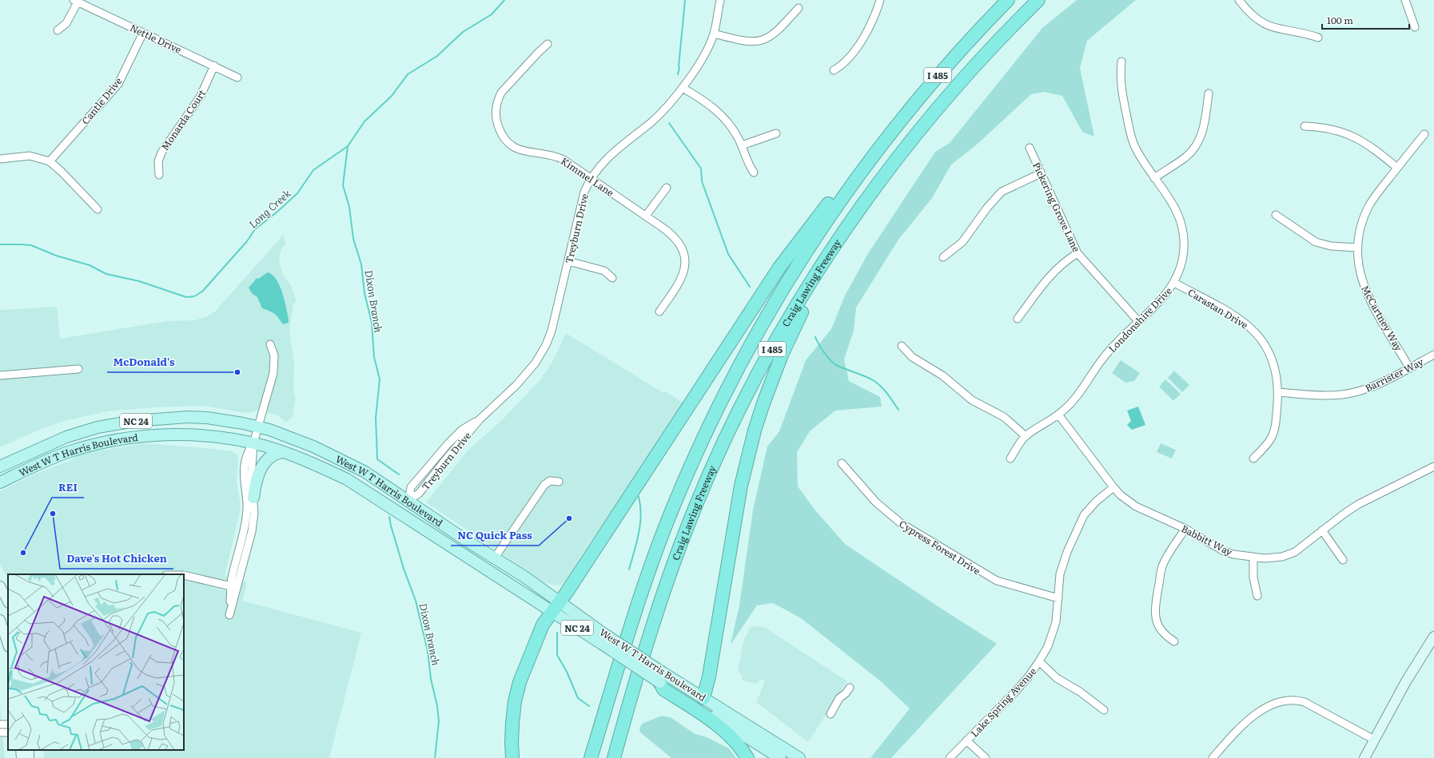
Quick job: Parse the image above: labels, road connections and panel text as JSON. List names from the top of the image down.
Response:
{
  "streets": {
    "highway": ["I 485", "Craig Lawing Freeway"],
    "main road": ["NC 24", "West W T Harris Boulevard"],
    "street": [
      "Nettle Drive",
      "Cantle Drive",
      "Monarda Court",
      "Kimmel Lane",
      "Pickering Grove Lane",
      "Treyburn Drive",
      "Carastan Drive",
      "McCartney Way",
      "Londonshire Drive",
      "Barrister Way",
      "Babbitt Way",
      "Cypress Forest Drive",
      "Lake Spring Avenue"
    ]
  },
  "crossings": [
    ["Nettle Drive", "Cantle Drive"],
    ["Nettle Drive", "Monarda Court"],
    ["Kimmel Lane", "Treyburn Drive"],
    ["Pickering Grove Lane", "Londonshire Drive"],
    ["Treyburn Drive", "West W T Harris Boulevard"],
    ["Carastan Drive", "Londonshire Drive"],
    ["Carastan Drive", "Barrister Way"],
    ["McCartney Way", "Barrister Way"],
    ["Londonshire Drive", "Babbitt Way"],
    ["Babbitt Way", "Lake Spring Avenue"],
    ["Cypress Forest Drive", "Lake Spring Avenue"]
  ],
  "water": ["Long Creek", "Dixon Branch"],
  "places": [
    "McDonald's",
    "Dave's Hot Chicken",
    "NC Quick Pass",
    "REI"
  ],
  "scale_bar": "100 m"
}
